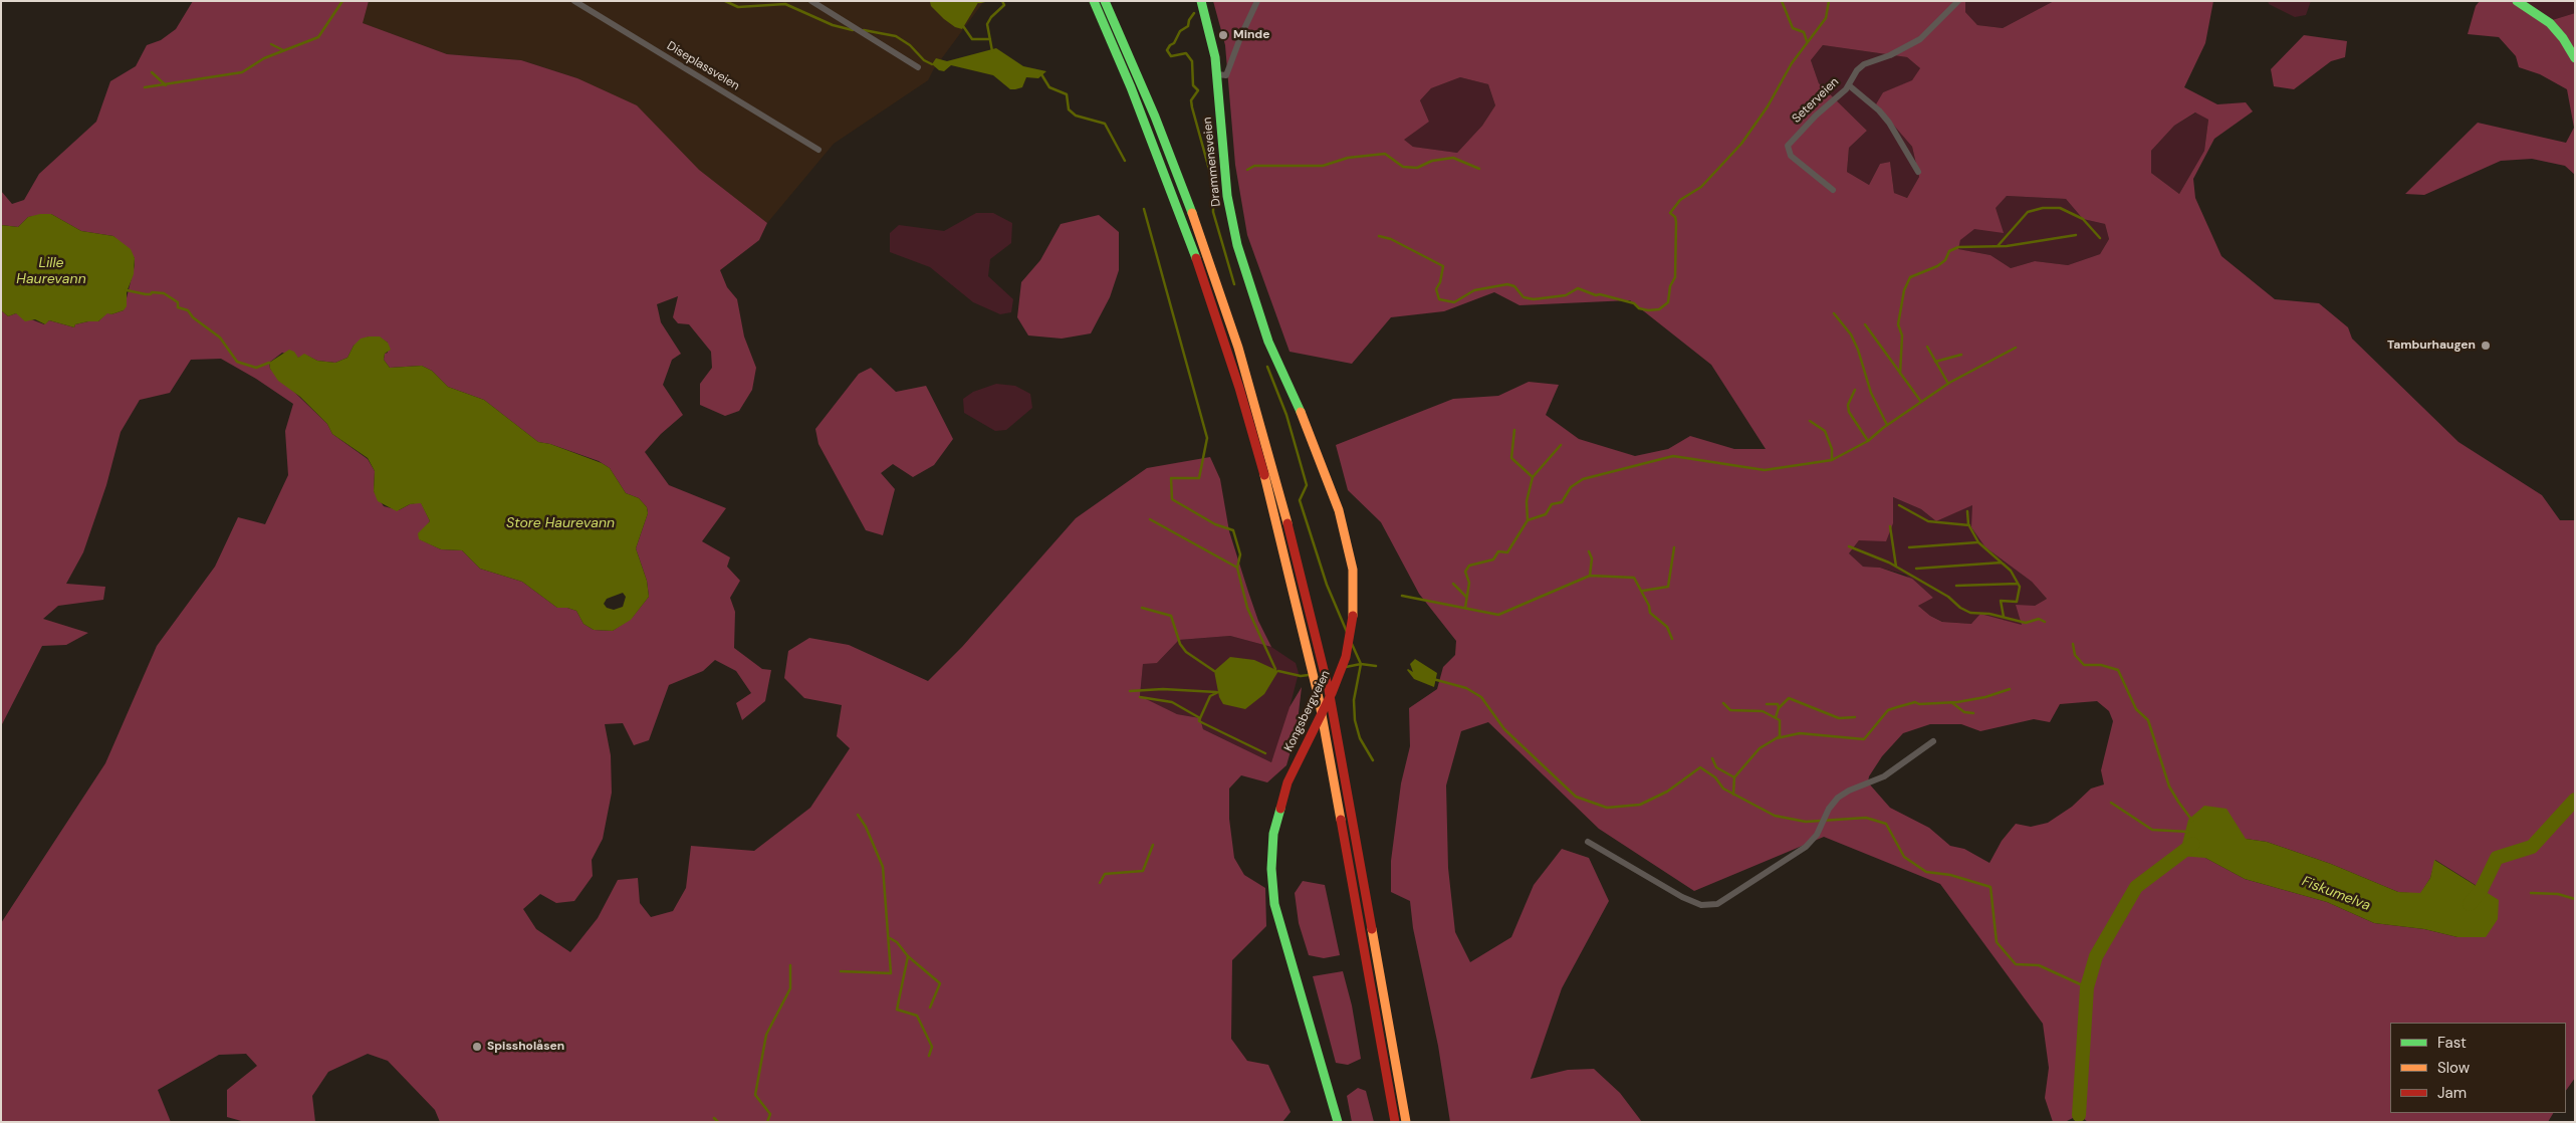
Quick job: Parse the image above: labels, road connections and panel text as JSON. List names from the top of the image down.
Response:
{
  "streets": {
    "main road": ["Drammensveien", "Kongsbergveien"],
    "street": ["Diseplassveien", "Seterveien"]
  },
  "crossings": [
    ["Drammensveien", "Kongsbergveien"]
  ],
  "water": ["Lille Haurevann", "Store Haurevann", "Fiskumelva"],
  "places": ["Minde", "Tamburhaugen", "Spissholåsen"],
  "legend": ["Fast", "Slow", "Jam"]
}
